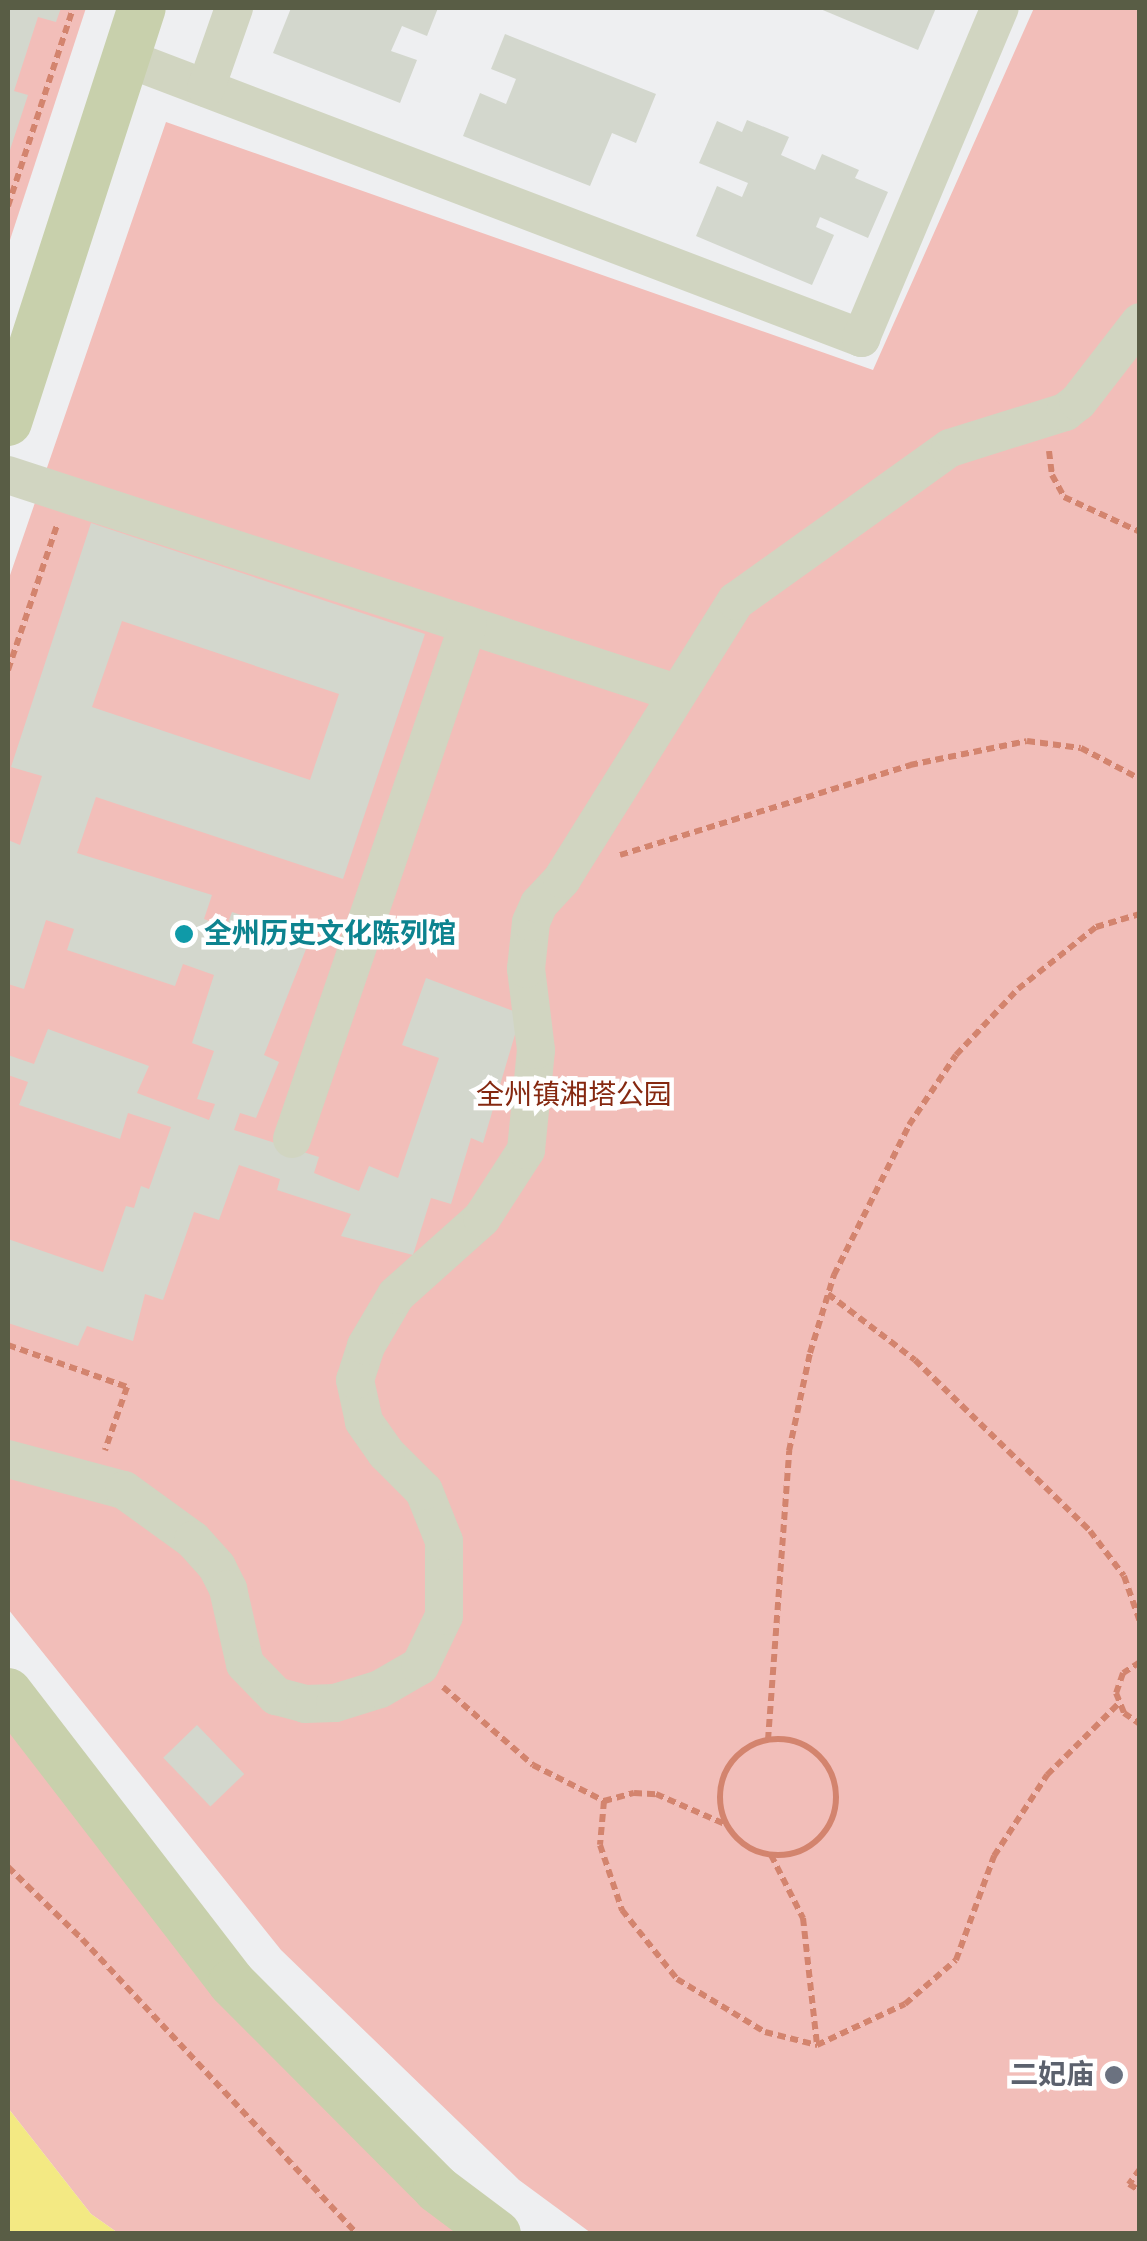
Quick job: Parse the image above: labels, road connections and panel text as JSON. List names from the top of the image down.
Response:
{
  "parks": ["全州镇湘塔公园"],
  "places": ["全州历史文化陈列馆", "二妃庙"]
}
